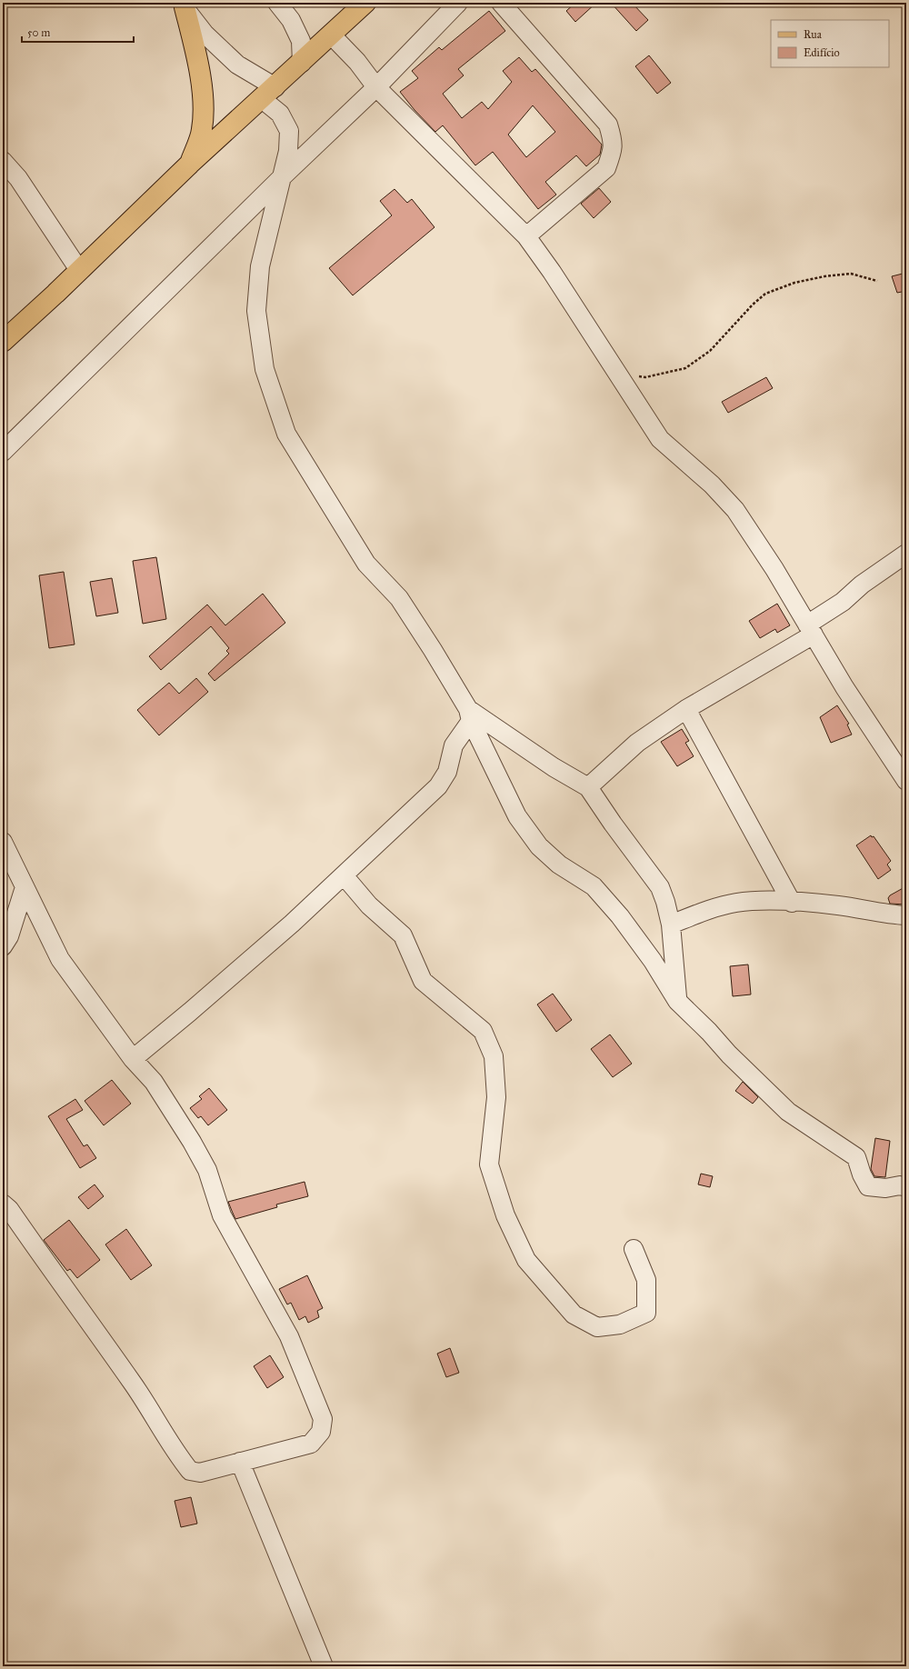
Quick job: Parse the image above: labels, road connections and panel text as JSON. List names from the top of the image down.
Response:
{
  "legend": ["Rua", "Edifício"],
  "scale_bar": "50 m"
}
